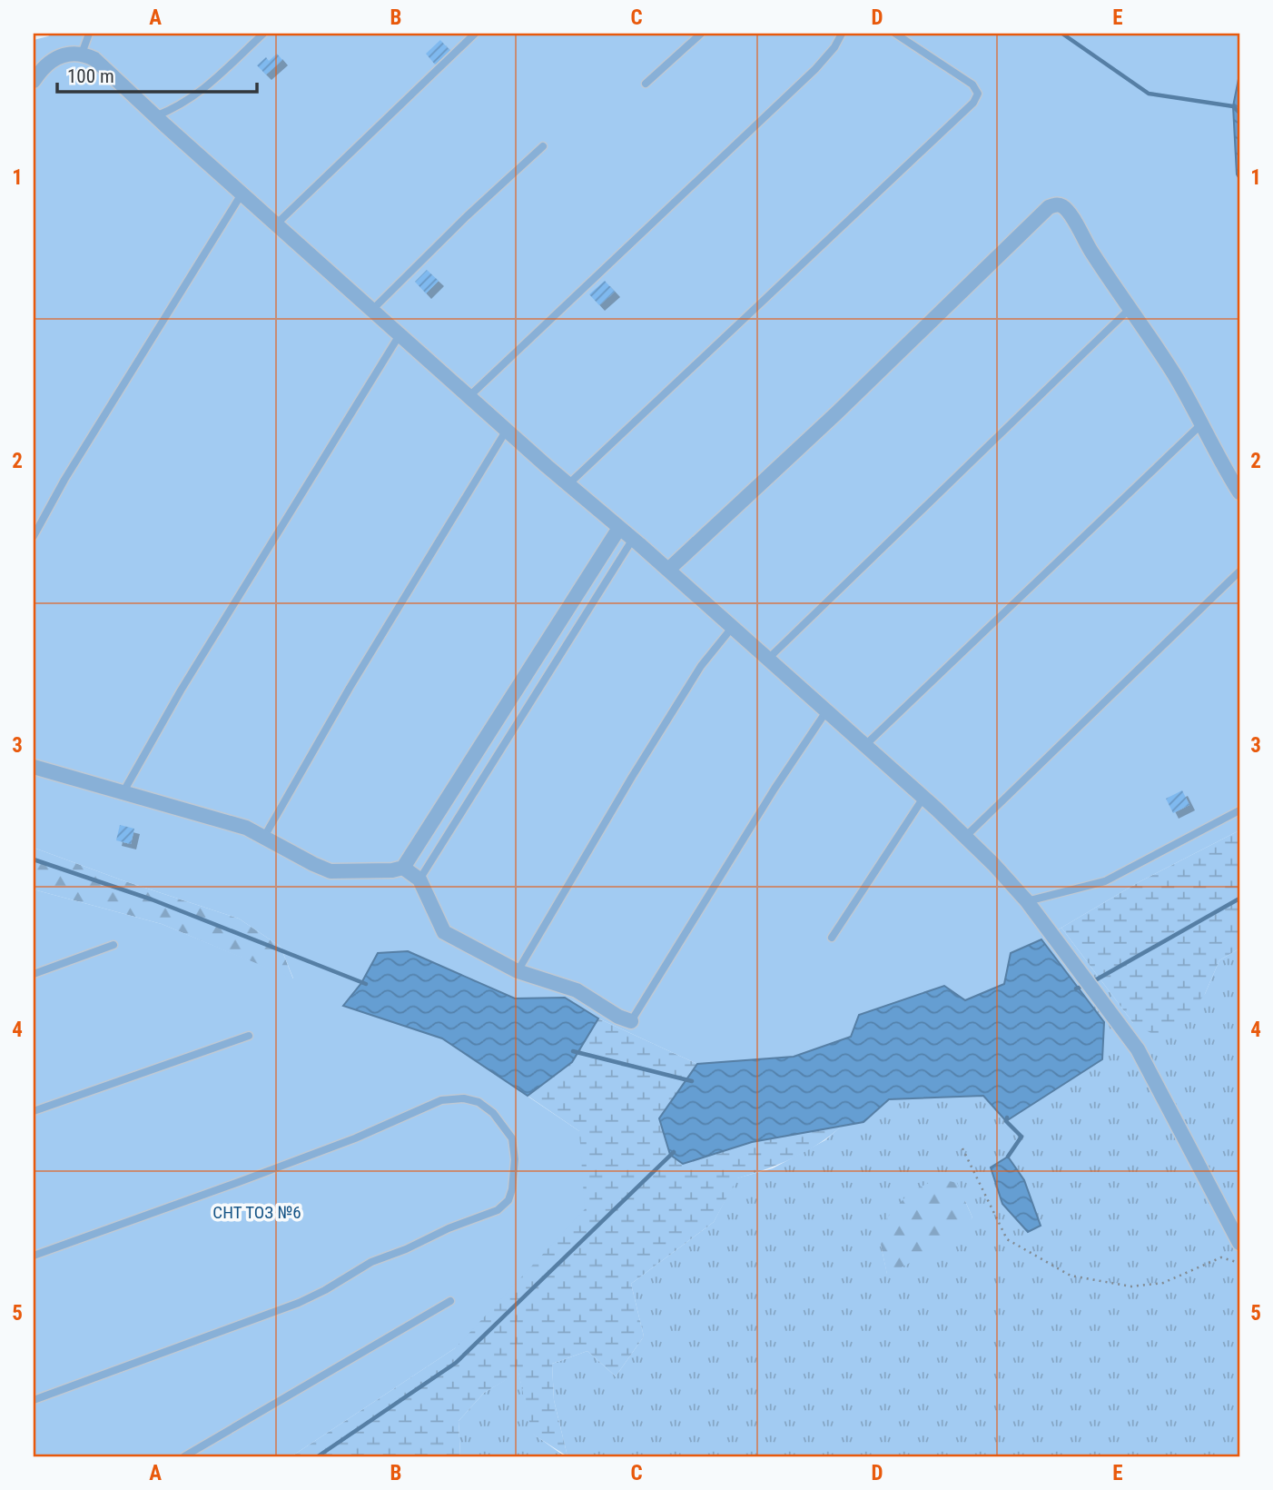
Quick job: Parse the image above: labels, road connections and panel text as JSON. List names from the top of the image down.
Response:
{
  "parks": ["СНТ ТОЗ №6"],
  "scale_bar": "100 m",
  "grid": {
    "columns": [
      "A",
      "B",
      "C",
      "D",
      "E"
    ],
    "rows": [
      "1",
      "2",
      "3",
      "4",
      "5"
    ]
  }
}
